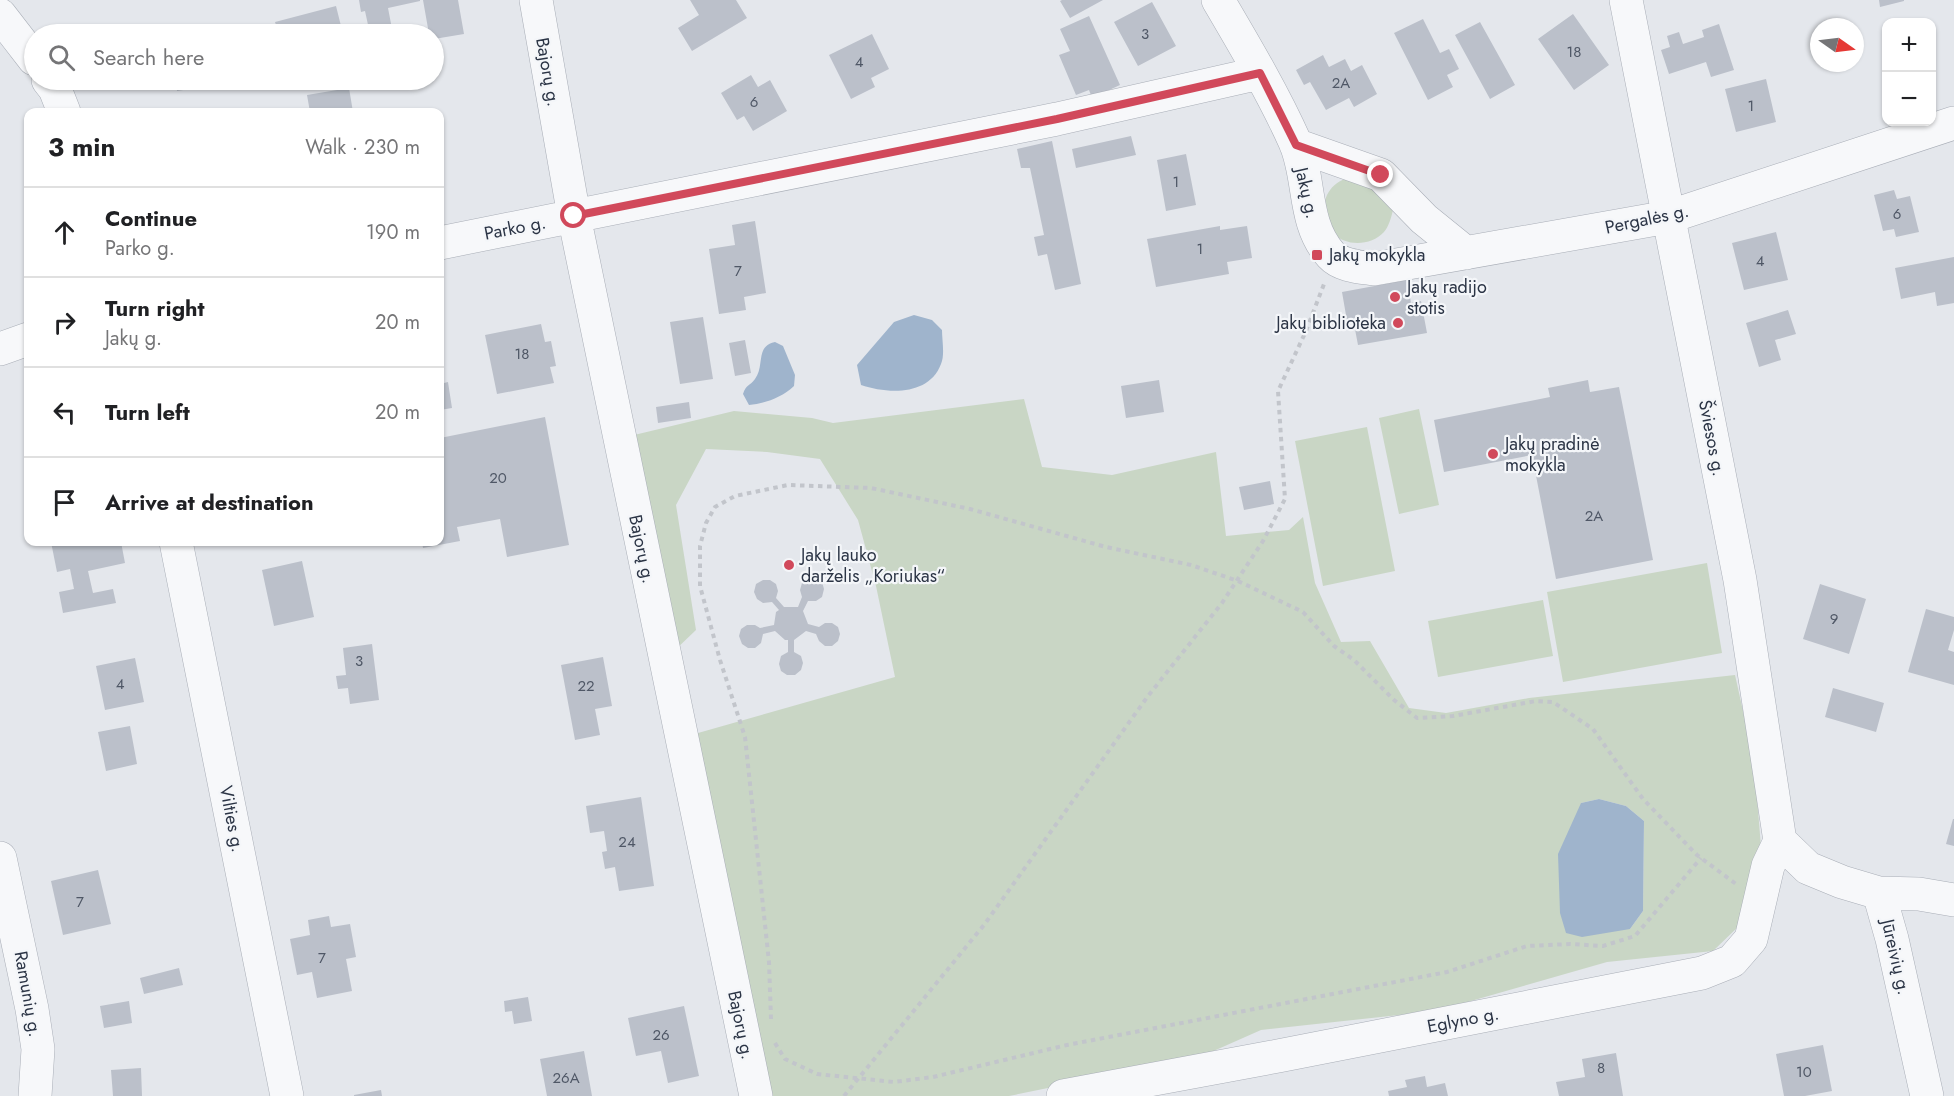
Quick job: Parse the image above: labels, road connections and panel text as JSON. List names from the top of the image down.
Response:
{
  "streets": {
    "street": [
      "Bajorų g.",
      "Jakų g.",
      "Pergalės g.",
      "Parko g.",
      "Šviesos g.",
      "Vilties g.",
      "Jūreivių g.",
      "Ramunių g.",
      "Eglyno g."
    ]
  },
  "crossings": [
    ["Bajorų g.", "Parko g."],
    ["Jakų g.", "Pergalės g."],
    ["Jakų g.", "Parko g."],
    ["Pergalės g.", "Šviesos g."],
    ["Šviesos g.", "Eglyno g."]
  ],
  "places": {
    "transit": ["Jakų mokykla"],
    "other": [
      "Jakų radijo stotis",
      "Jakų biblioteka",
      "Jakų pradinė mokykla",
      "Jakų lauko darželis „Koriukas“"
    ]
  },
  "house_numbers": [
    "3",
    "18",
    "4",
    "2A",
    "6",
    "1",
    "1",
    "6",
    "1",
    "4",
    "7",
    "18",
    "20",
    "2A",
    "9",
    "3",
    "4",
    "22",
    "24",
    "7",
    "7",
    "26",
    "8",
    "10",
    "26A"
  ],
  "north": "right",
  "page": {
    "map_buttons": ["+", "−"],
    "search": "Search here",
    "heading": ["3 min", "Walk · 230 m"],
    "list": [
      ["Continue", "Parko g.", "190 m"],
      ["Turn right", "Jakų g.", "20 m"],
      ["Turn left", "20 m"],
      "Arrive at destination"
    ]
  }
}
